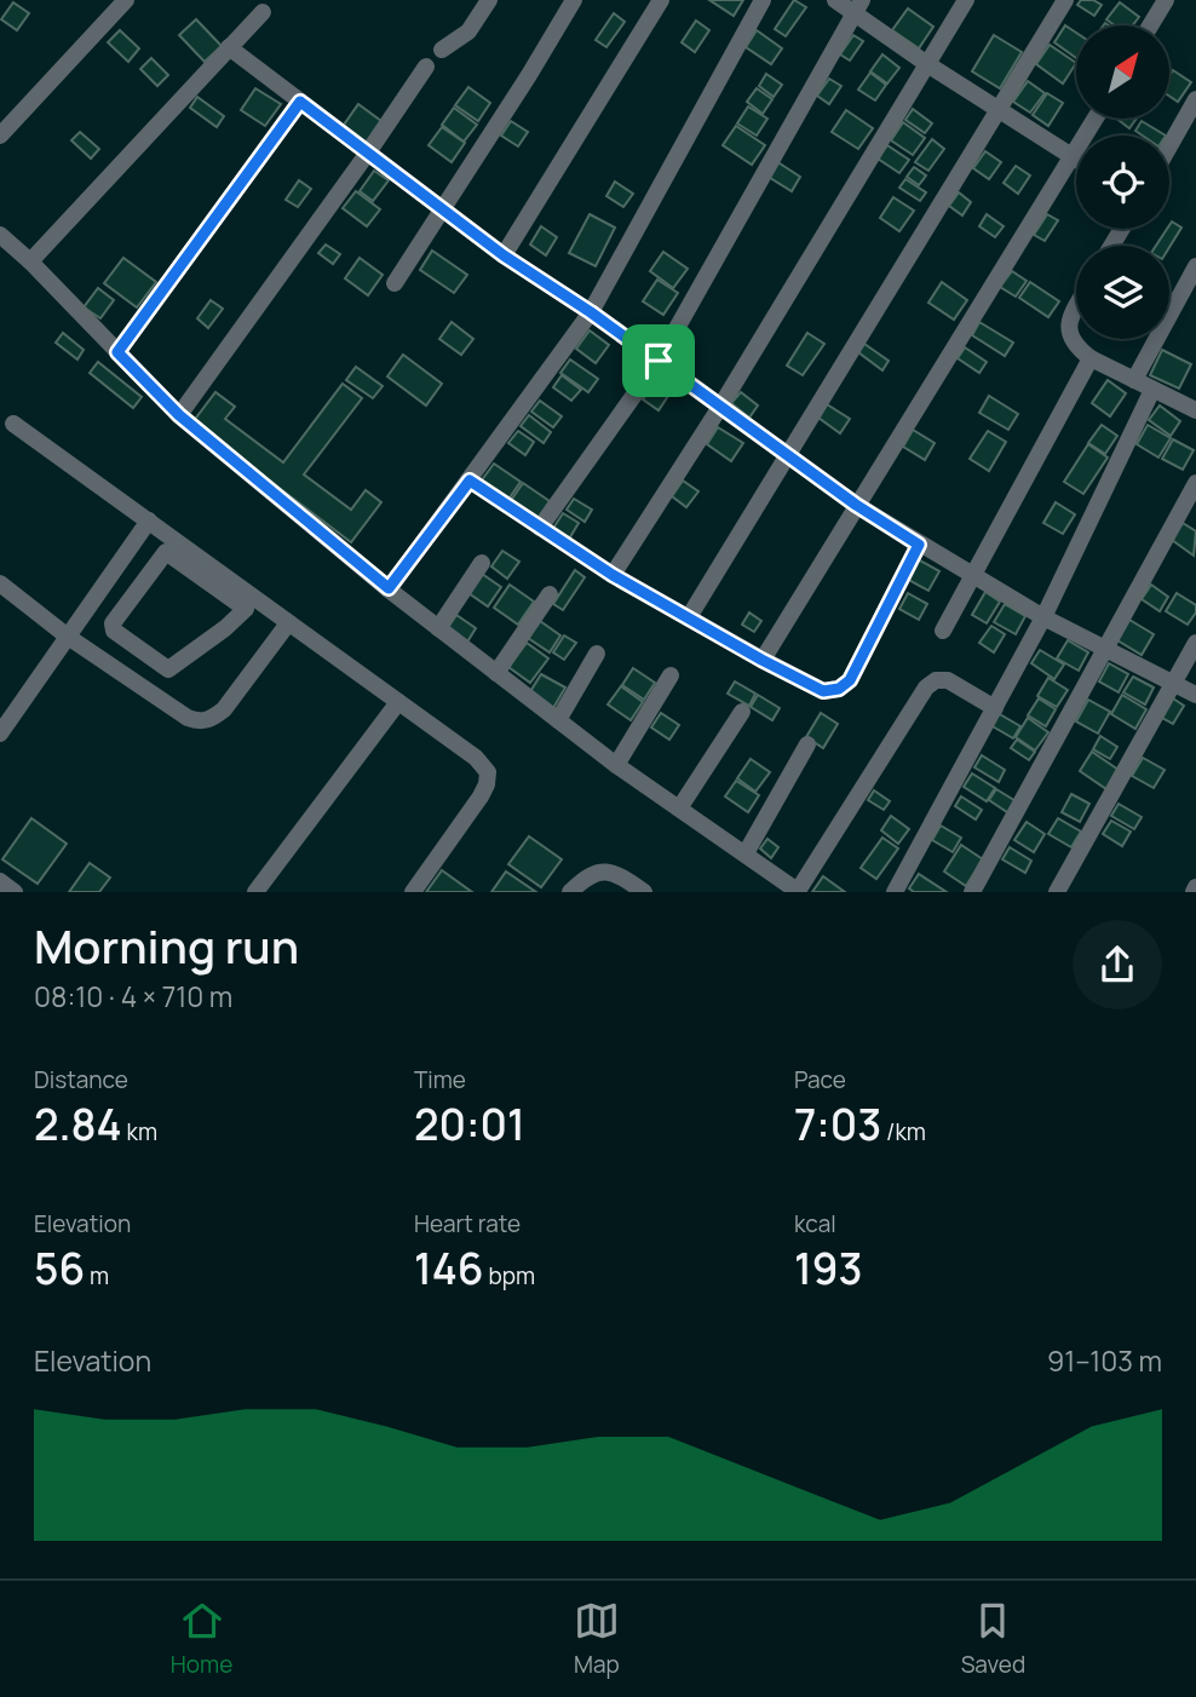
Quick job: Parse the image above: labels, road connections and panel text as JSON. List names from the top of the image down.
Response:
{
  "north": "top right",
  "page": {
    "heading": ["Morning run", "08:10 · 4 × 710 m"],
    "stats": [
      ["Distance", "2.84 km"],
      ["Time", "20:01"],
      ["Pace", "7:03 /km"],
      ["Elevation", "56 m"],
      ["Heart rate", "146 bpm"],
      ["kcal", "193"]
    ],
    "chart": ["Elevation", "91–103 m"],
    "tabs": ["Home", "Map", "Saved"]
  }
}
